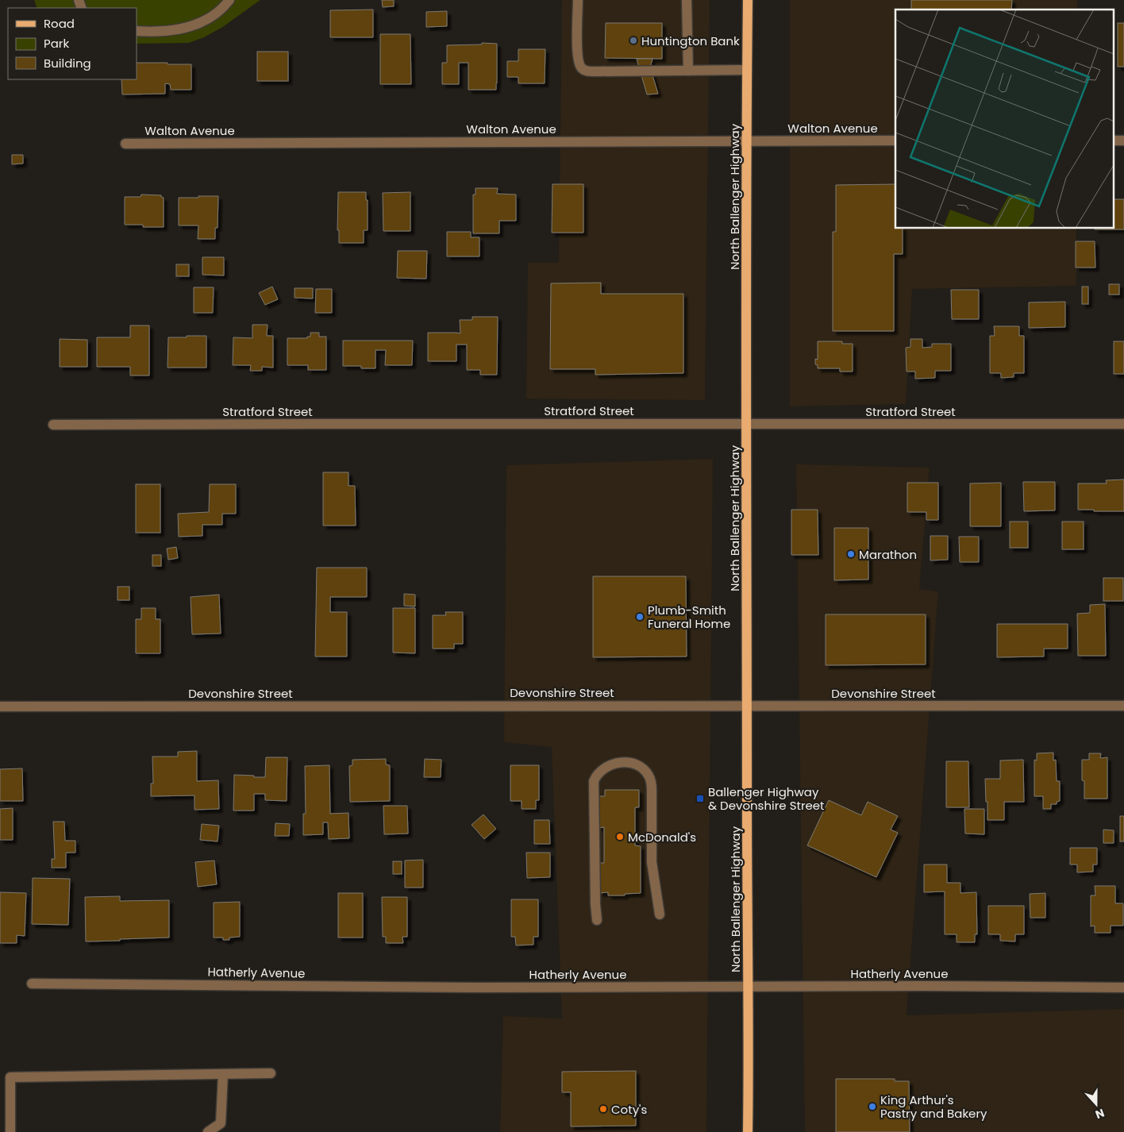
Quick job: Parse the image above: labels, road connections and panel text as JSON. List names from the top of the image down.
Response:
{
  "streets": {
    "main road": ["North Ballenger Highway"],
    "street": [
      "Walton Avenue",
      "Stratford Street",
      "Devonshire Street",
      "Hatherly Avenue"
    ]
  },
  "crossings": [
    ["Walton Avenue", "North Ballenger Highway"],
    ["North Ballenger Highway", "Stratford Street"],
    ["North Ballenger Highway", "Devonshire Street"],
    ["North Ballenger Highway", "Hatherly Avenue"]
  ],
  "places": {
    "other": [
      "Huntington Bank",
      "Marathon",
      "Plumb-Smith Funeral Home",
      "McDonald's",
      "King Arthur's Pastry and Bakery",
      "Coty's"
    ],
    "transit": ["Ballenger Highway & Devonshire Street"]
  },
  "legend": ["Road", "Park", "Building"],
  "north": "bottom"
}
